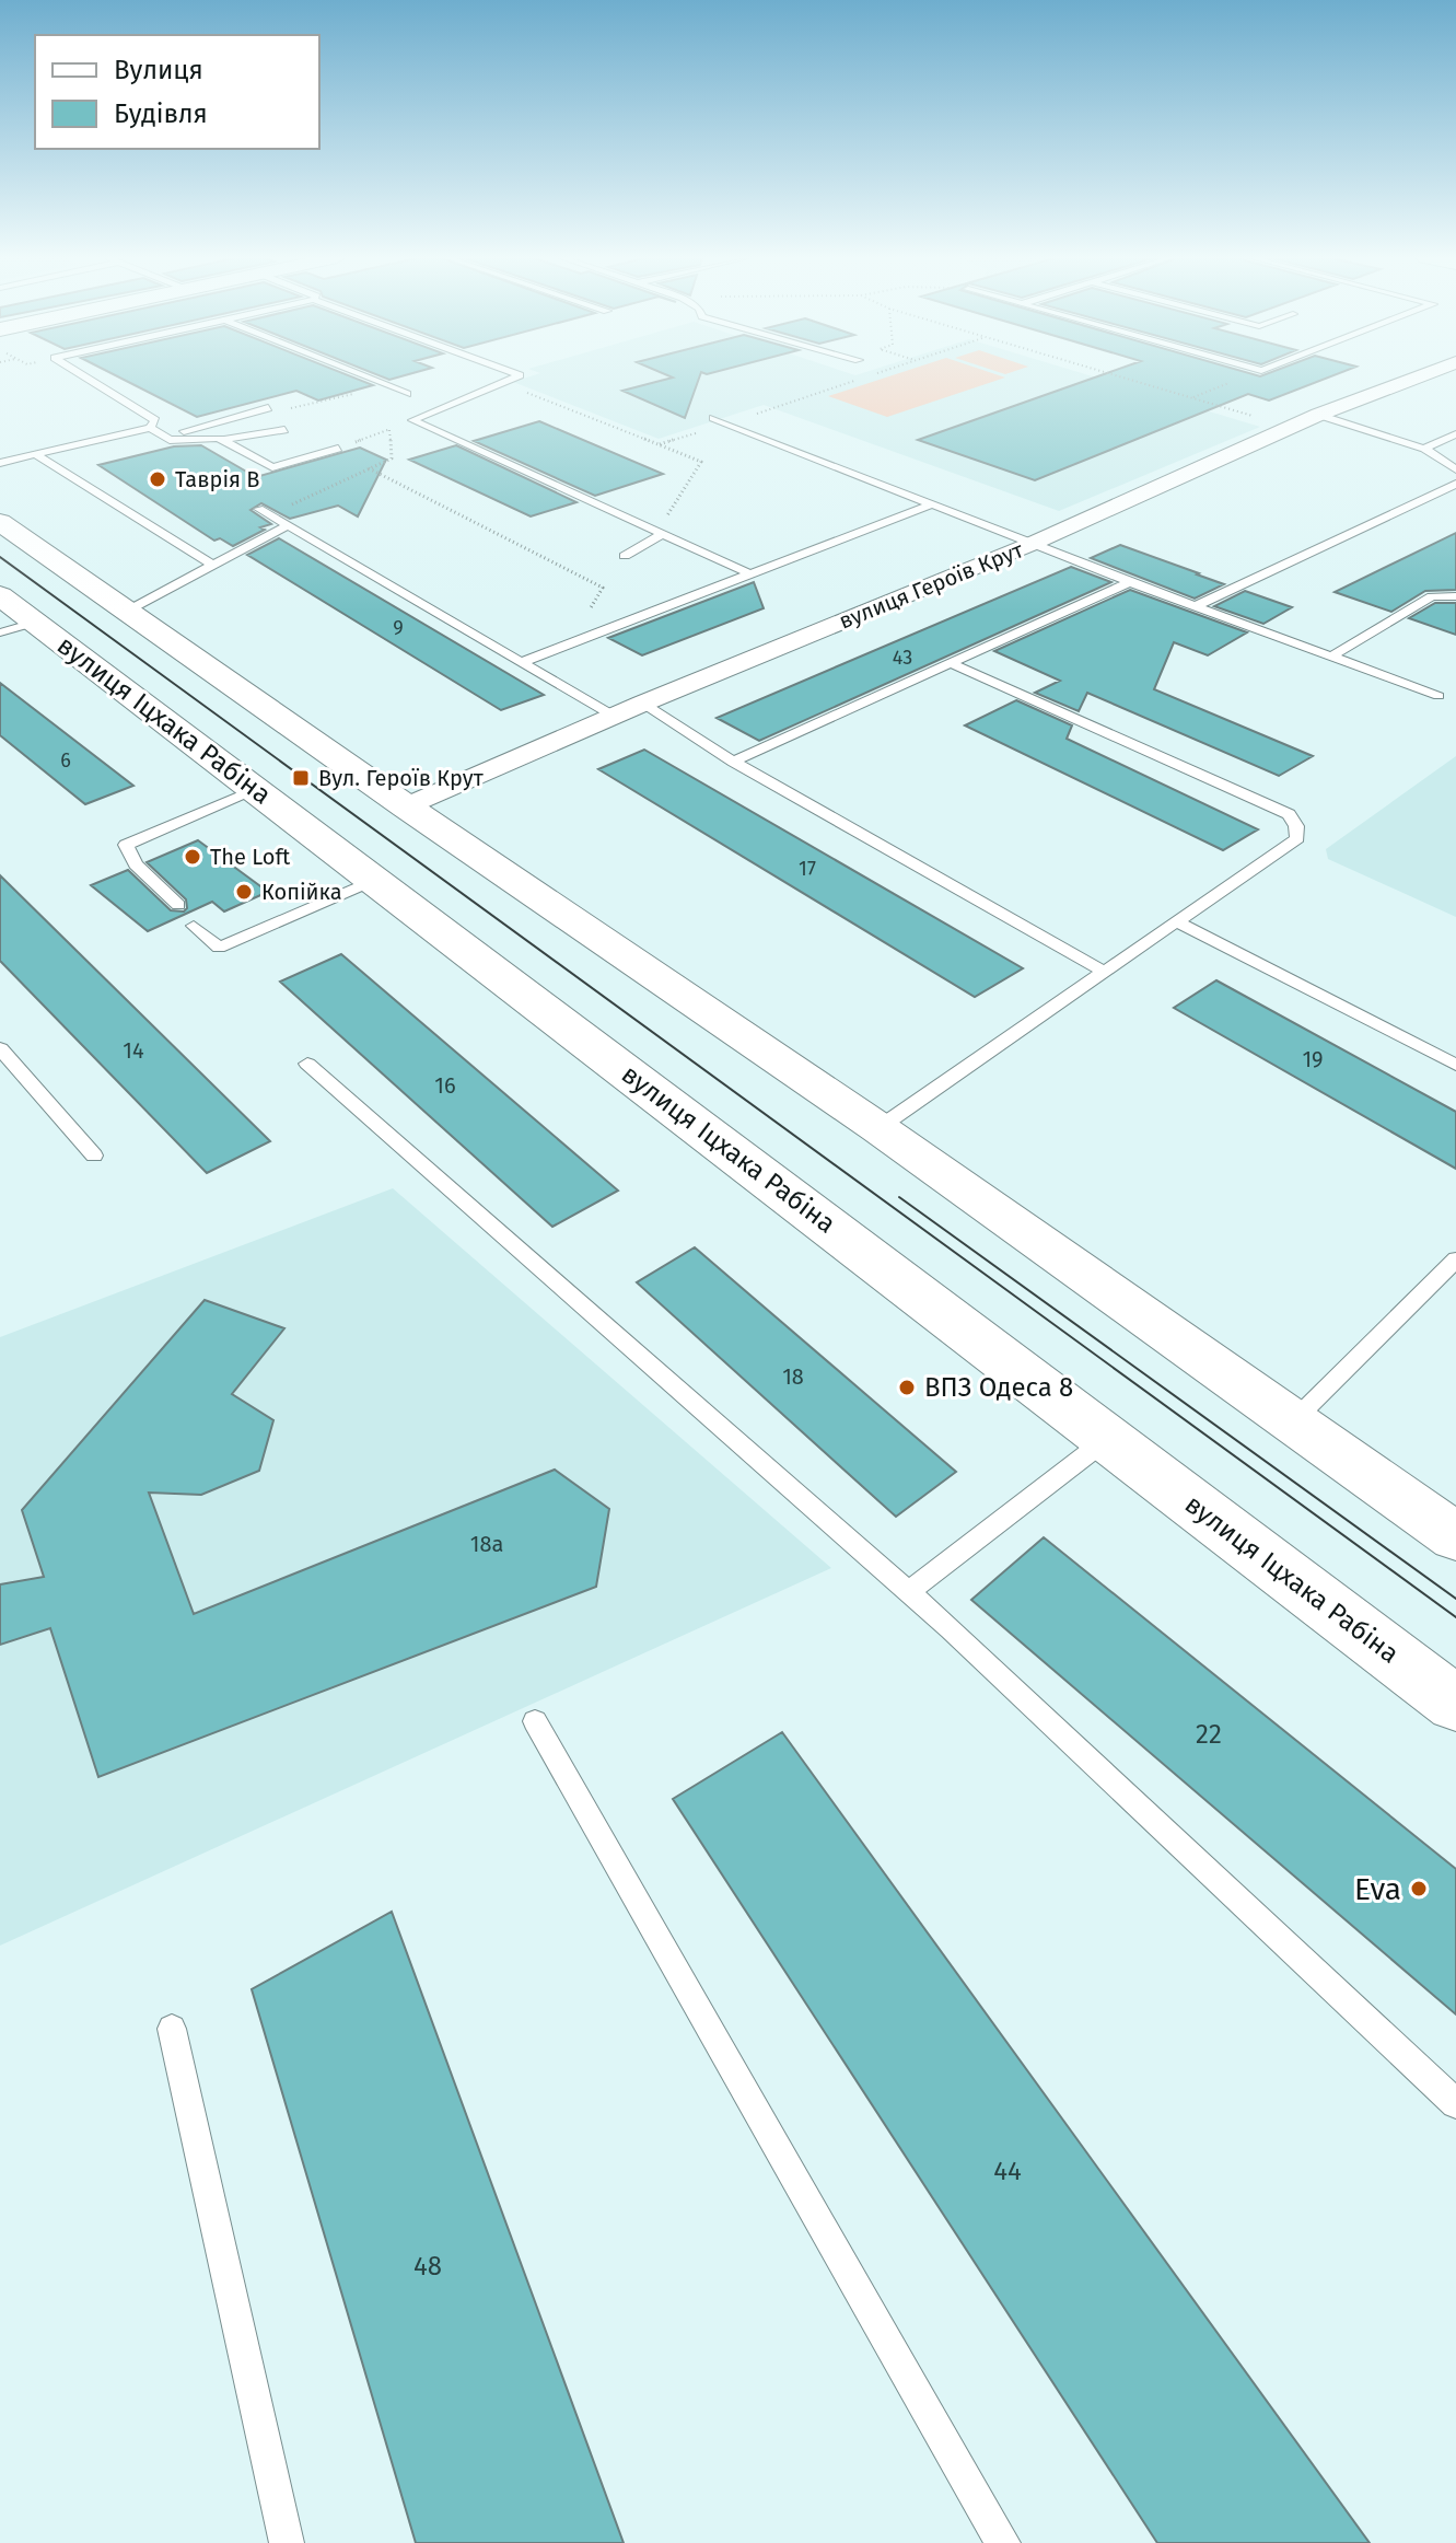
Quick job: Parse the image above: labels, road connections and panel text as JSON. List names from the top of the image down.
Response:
{
  "streets": {
    "main road": ["вулиця Іцхака Рабіна"],
    "street": ["вулиця Героїв Крут"]
  },
  "places": {
    "other": [
      "Таврія В",
      "The Loft",
      "Копійка",
      "ВПЗ Одеса 8",
      "Eva"
    ],
    "transit": ["Вул. Героїв Крут"]
  },
  "house_numbers": [
    "9",
    "43",
    "6",
    "17",
    "14",
    "19",
    "16",
    "18",
    "18а",
    "22",
    "44",
    "48"
  ],
  "legend": ["Вулиця", "Будівля"]
}
